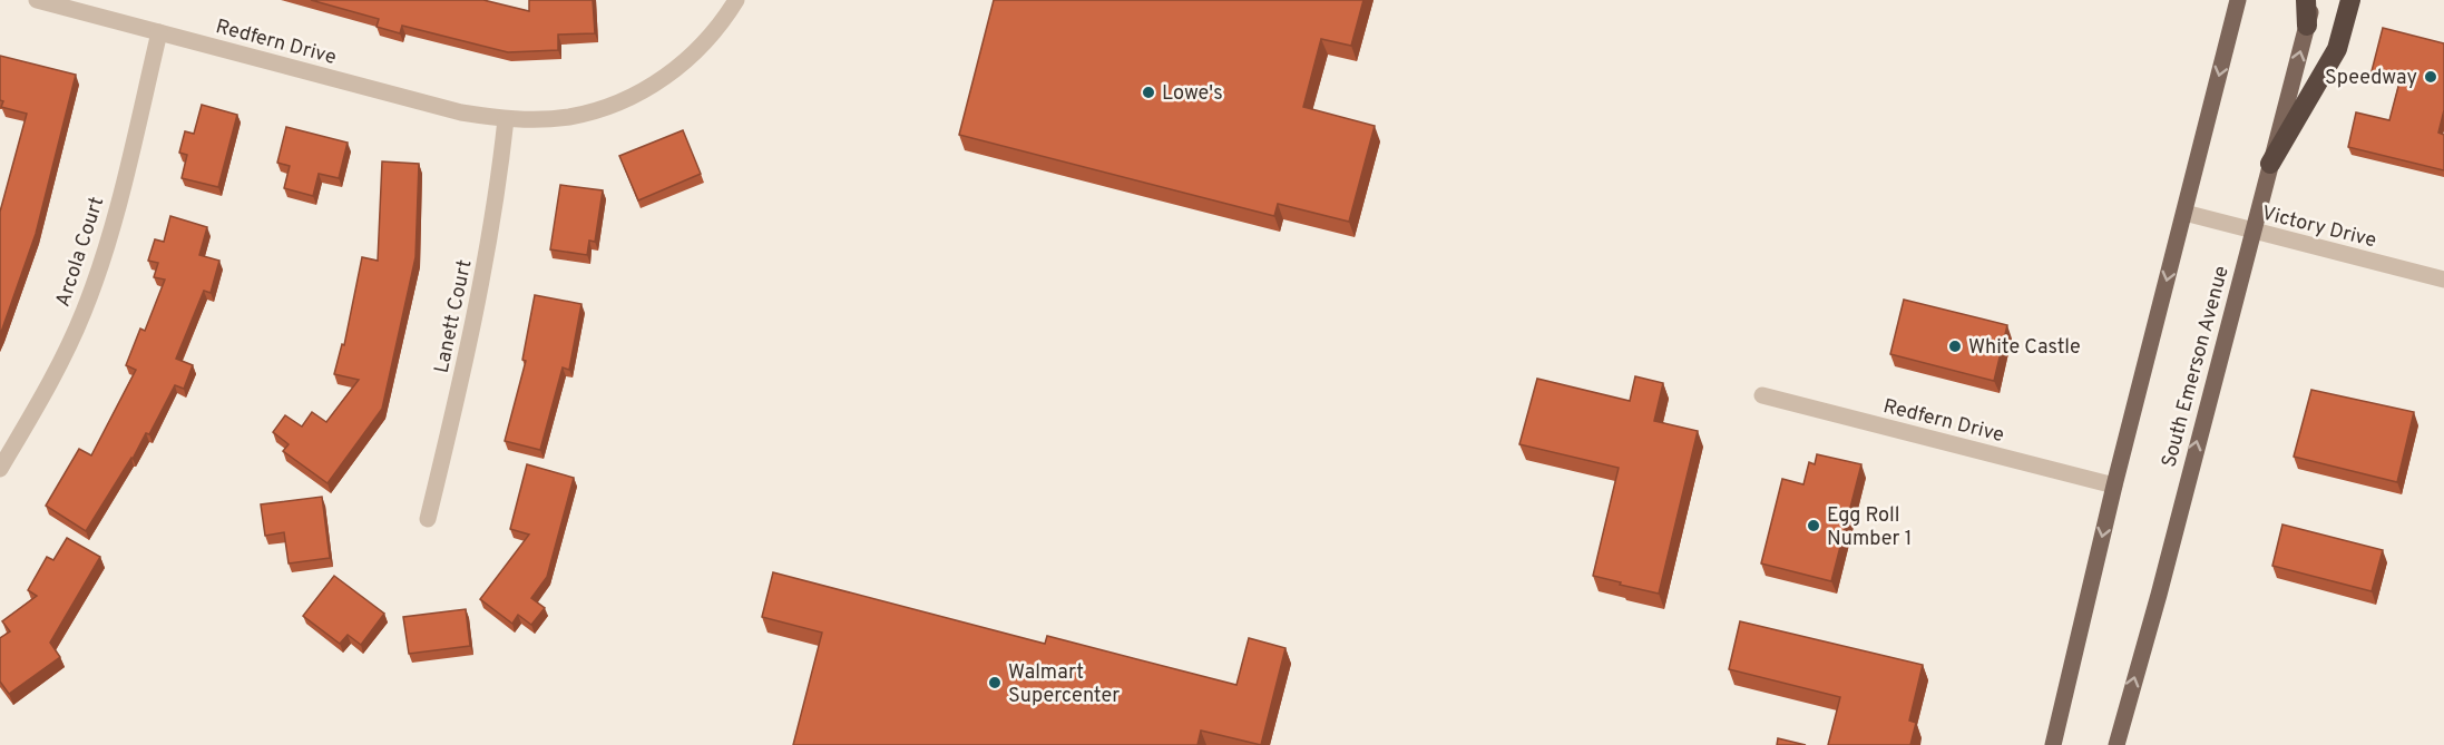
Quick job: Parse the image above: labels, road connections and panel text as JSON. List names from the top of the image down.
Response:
{
  "streets": {
    "main road": ["South Emerson Avenue"],
    "street": [
      "Redfern Drive",
      "Victory Drive",
      "Arcola Court",
      "Lanett Court"
    ]
  },
  "crossings": [
    ["Redfern Drive", "Arcola Court"],
    ["Redfern Drive", "Lanett Court"],
    ["Victory Drive", "South Emerson Avenue"]
  ],
  "places": [
    "Speedway",
    "Lowe's",
    "White Castle",
    "Egg Roll Number 1",
    "Walmart Supercenter"
  ]
}
